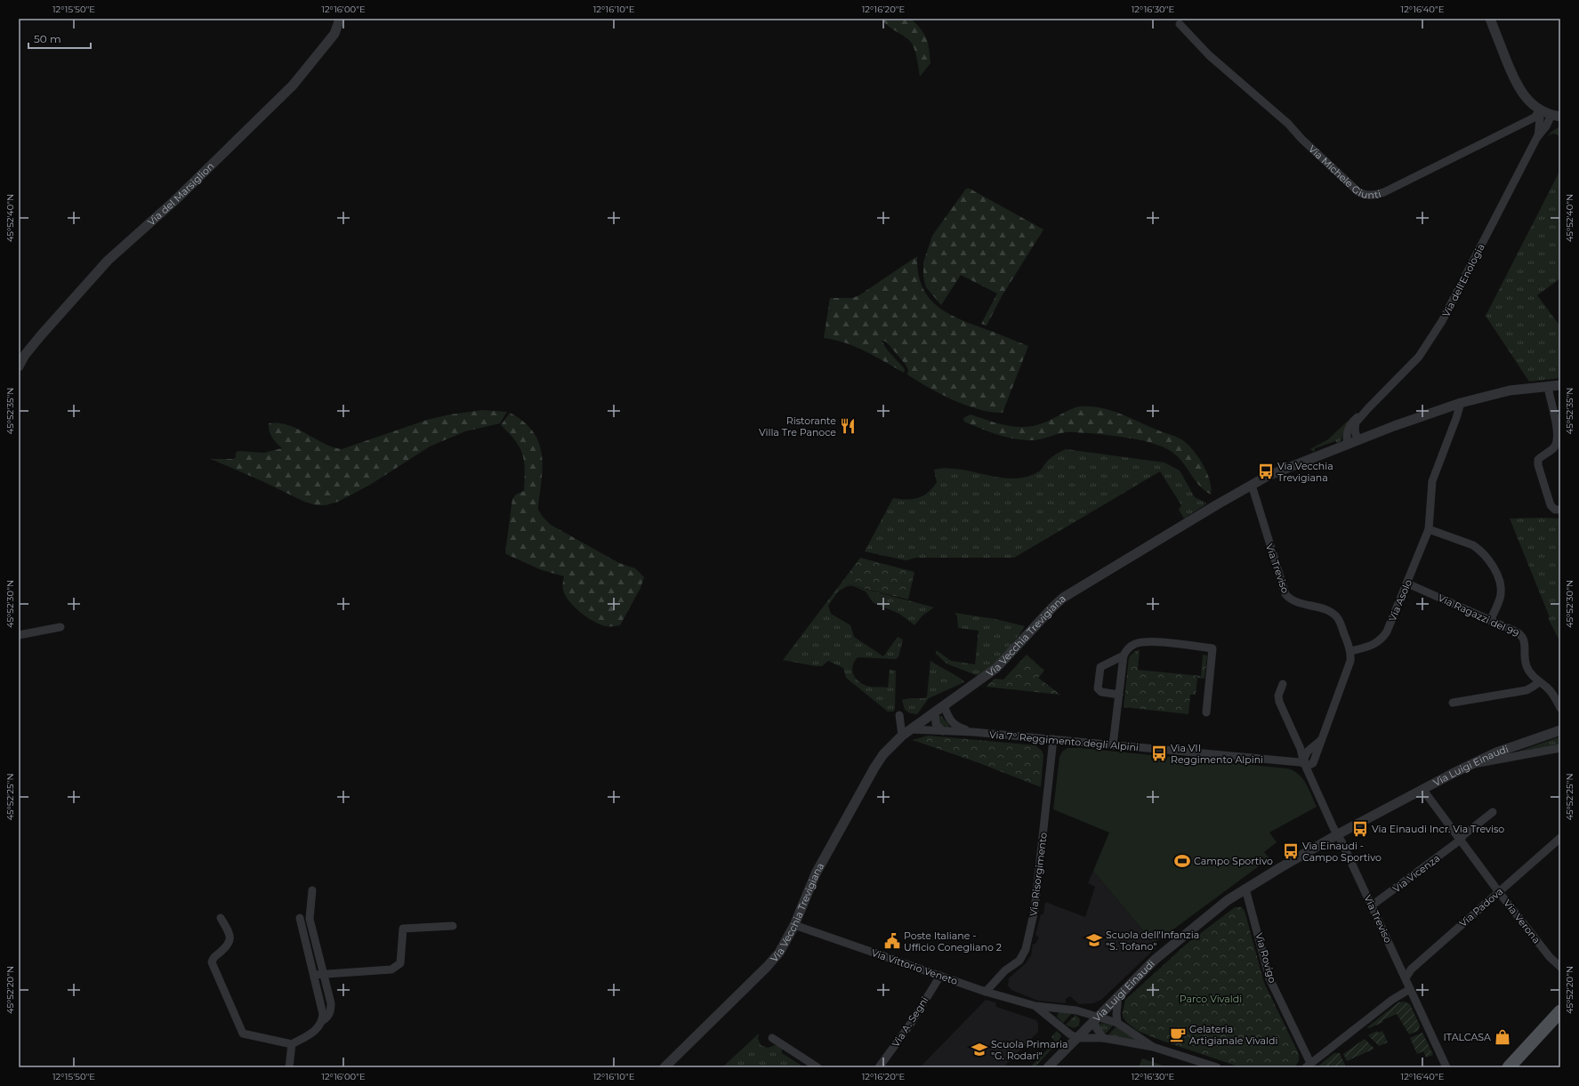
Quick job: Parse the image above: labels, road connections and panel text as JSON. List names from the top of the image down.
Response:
{
  "streets": {
    "street": [
      "Via Michele Giunti",
      "Via del Marsiglion",
      "Via dell'Enologia",
      "Via Treviso",
      "Via Asolo",
      "Via Ragazzi del 99",
      "Via Vecchia Trevigiana",
      "Via 7° Reggimento degli Alpini",
      "Via Luigi Einaudi",
      "Via Vicenza",
      "Via Risorgimento",
      "Via Padova",
      "Via Verona",
      "Via Rovigo",
      "Via Vittorio Veneto",
      "Via A. Segni"
    ]
  },
  "crossings": [
    ["Via Michele Giunti", "Via dell'Enologia"],
    ["Via dell'Enologia", "Via Vecchia Trevigiana"],
    ["Via Treviso", "Via Asolo"],
    ["Via Treviso", "Via Vecchia Trevigiana"],
    ["Via Treviso", "Via 7° Reggimento degli Alpini"],
    ["Via Treviso", "Via Luigi Einaudi"],
    ["Via Treviso", "Via Vicenza"],
    ["Via Treviso", "Via Padova"],
    ["Via Asolo", "Via Ragazzi del 99"],
    ["Via Asolo", "Via Vecchia Trevigiana"],
    ["Via Vecchia Trevigiana", "Via 7° Reggimento degli Alpini"],
    ["Via Vecchia Trevigiana", "Via Vittorio Veneto"],
    ["Via 7° Reggimento degli Alpini", "Via Risorgimento"],
    ["Via Luigi Einaudi", "Via Verona"],
    ["Via Luigi Einaudi", "Via Rovigo"],
    ["Via Luigi Einaudi", "Via Vittorio Veneto"],
    ["Via Vicenza", "Via Verona"],
    ["Via Risorgimento", "Via Vittorio Veneto"],
    ["Via Padova", "Via Verona"],
    ["Via Vittorio Veneto", "Via A. Segni"]
  ],
  "parks": ["Parco Vivaldi"],
  "places": {
    "restaurant": ["Ristorante Villa Tre Panoce"],
    "bus stop": [
      "Via Vecchia Trevigiana",
      "Via VII Reggimento Alpini",
      "Via Einaudi Incr. Via Treviso",
      "Via Einaudi - Campo Sportivo"
    ],
    "sports": ["Campo Sportivo"],
    "school or university": ["Scuola dell'Infanzia \"S. Tofano\"", "Scuola Primaria \"G. Rodari\""],
    "public building": ["Poste Italiane - Ufficio Conegliano 2"],
    "cafe": ["Gelateria Artigianale Vivaldi"],
    "shop": ["ITALCASA"]
  },
  "scale_bar": "50 m",
  "coordinates": [
    "12°15'50\"E",
    "12°16'00\"E",
    "12°16'10\"E",
    "12°16'20\"E",
    "12°16'30\"E",
    "12°16'40\"E",
    "45°52'40\"N",
    "45°52'35\"N",
    "45°52'30\"N",
    "45°52'25\"N",
    "45°52'20\"N"
  ]
}
